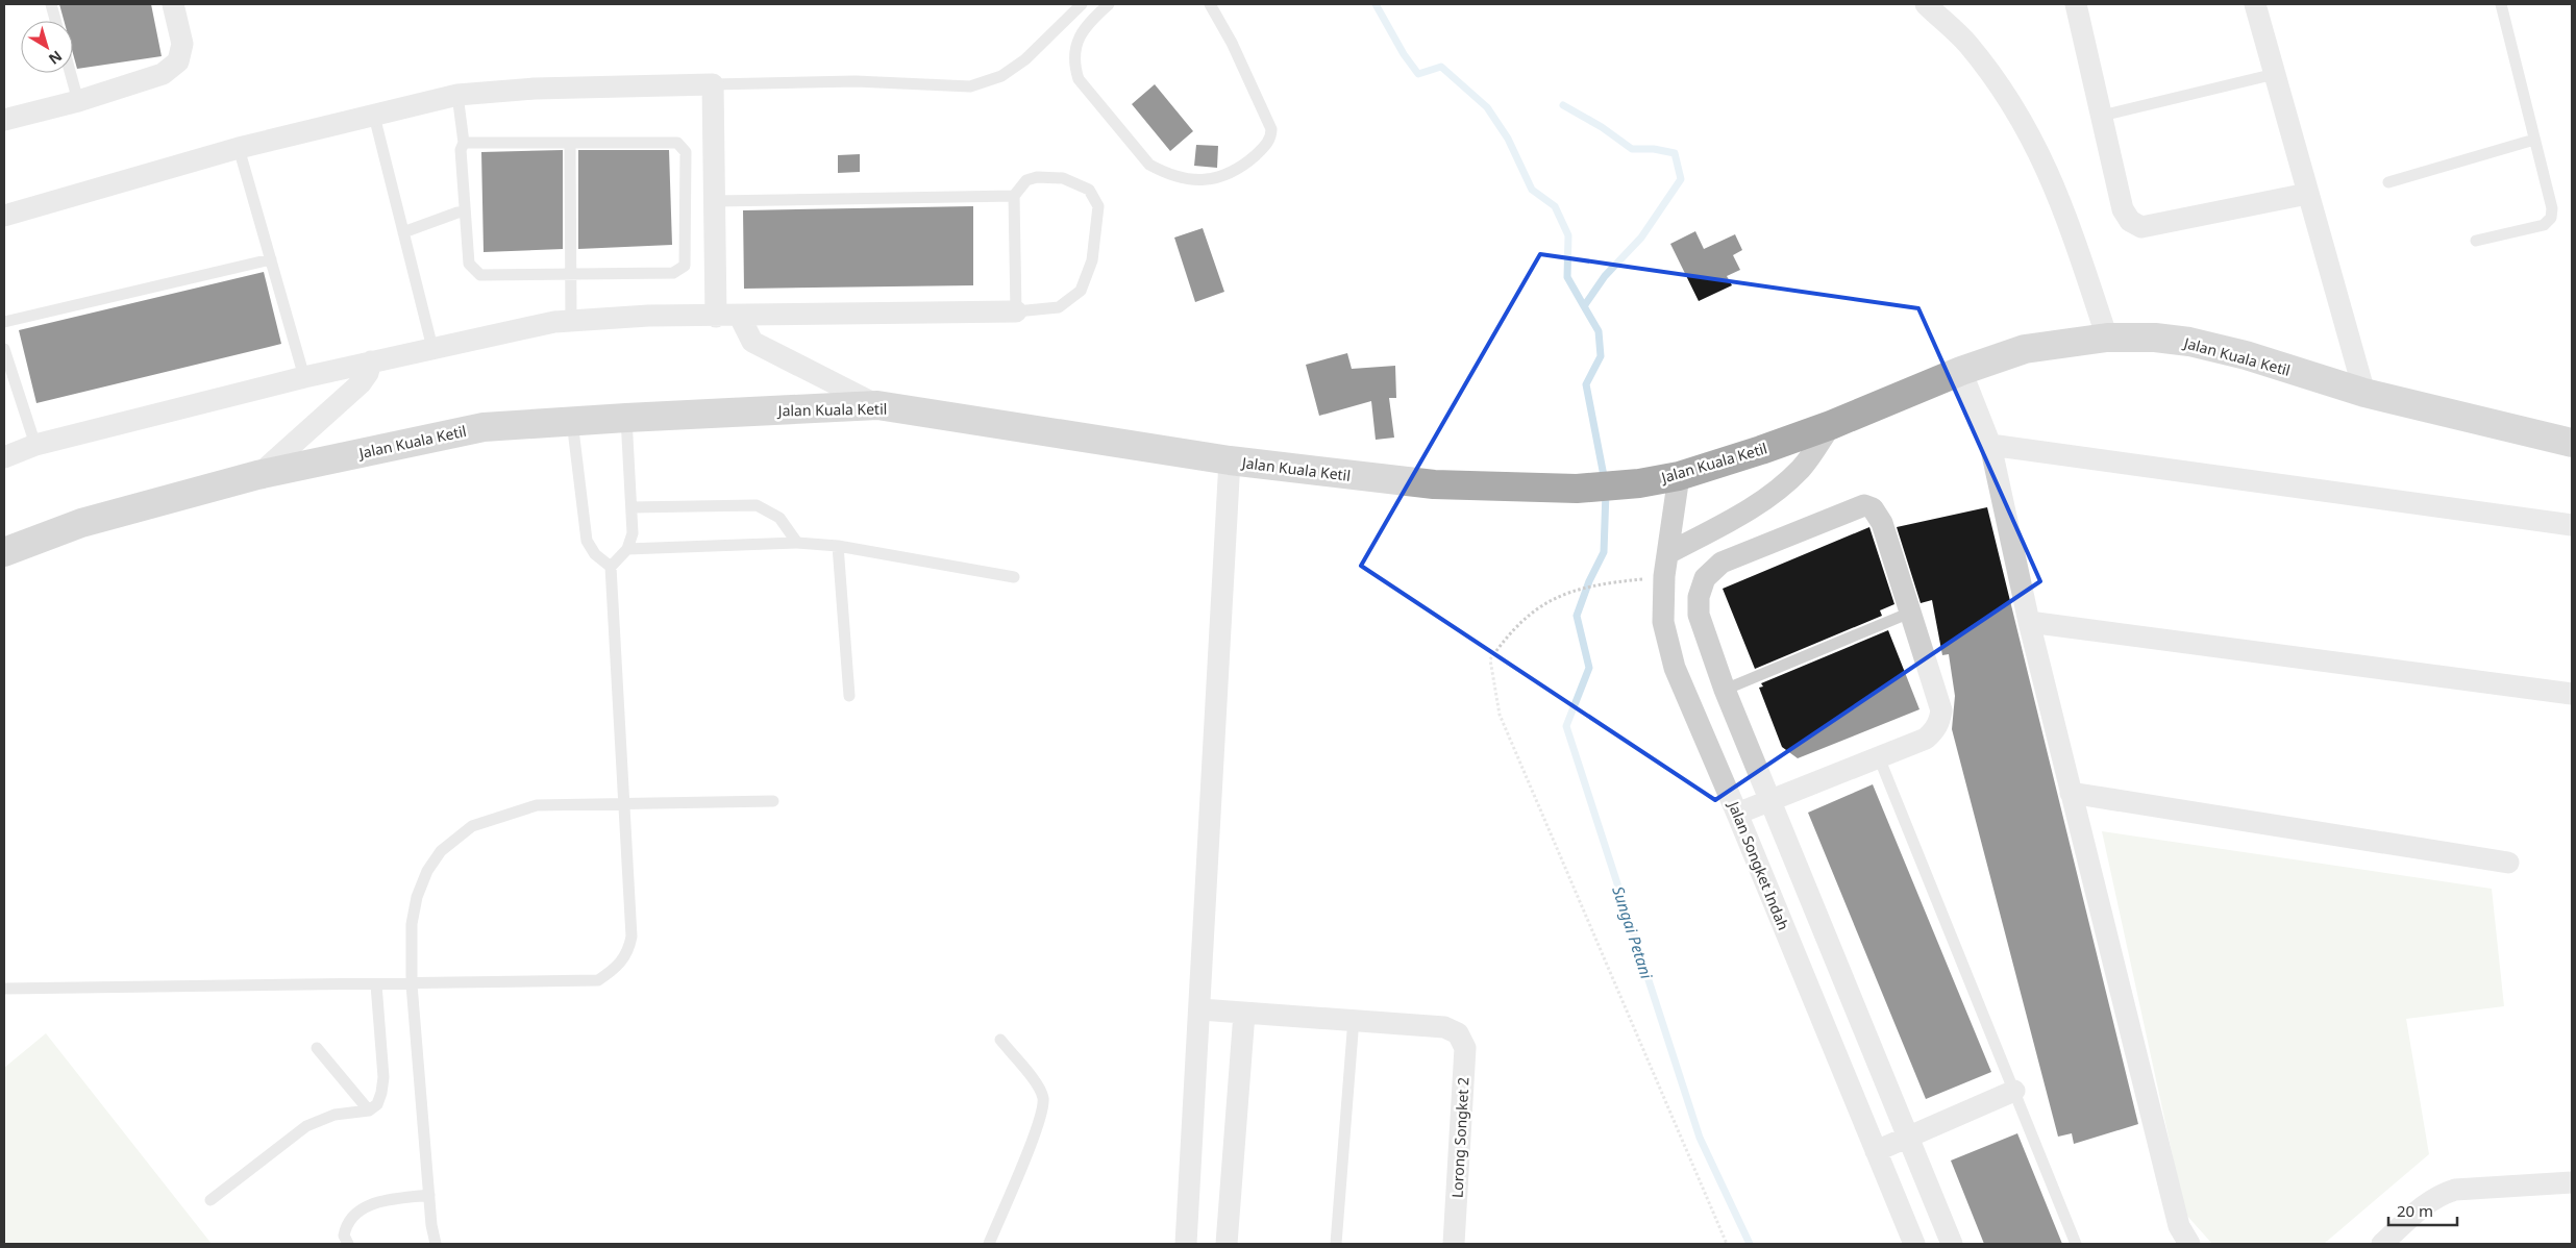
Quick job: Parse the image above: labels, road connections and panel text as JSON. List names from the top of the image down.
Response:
{
  "streets": {
    "main road": ["Jalan Kuala Ketil"],
    "street": ["Jalan Songket Indah", "Lorong Songket 2"]
  },
  "crossings": [
    ["Jalan Kuala Ketil", "Jalan Songket Indah"]
  ],
  "water": ["Sungai Petani"],
  "scale_bar": "20 m",
  "north": "bottom right"
}
